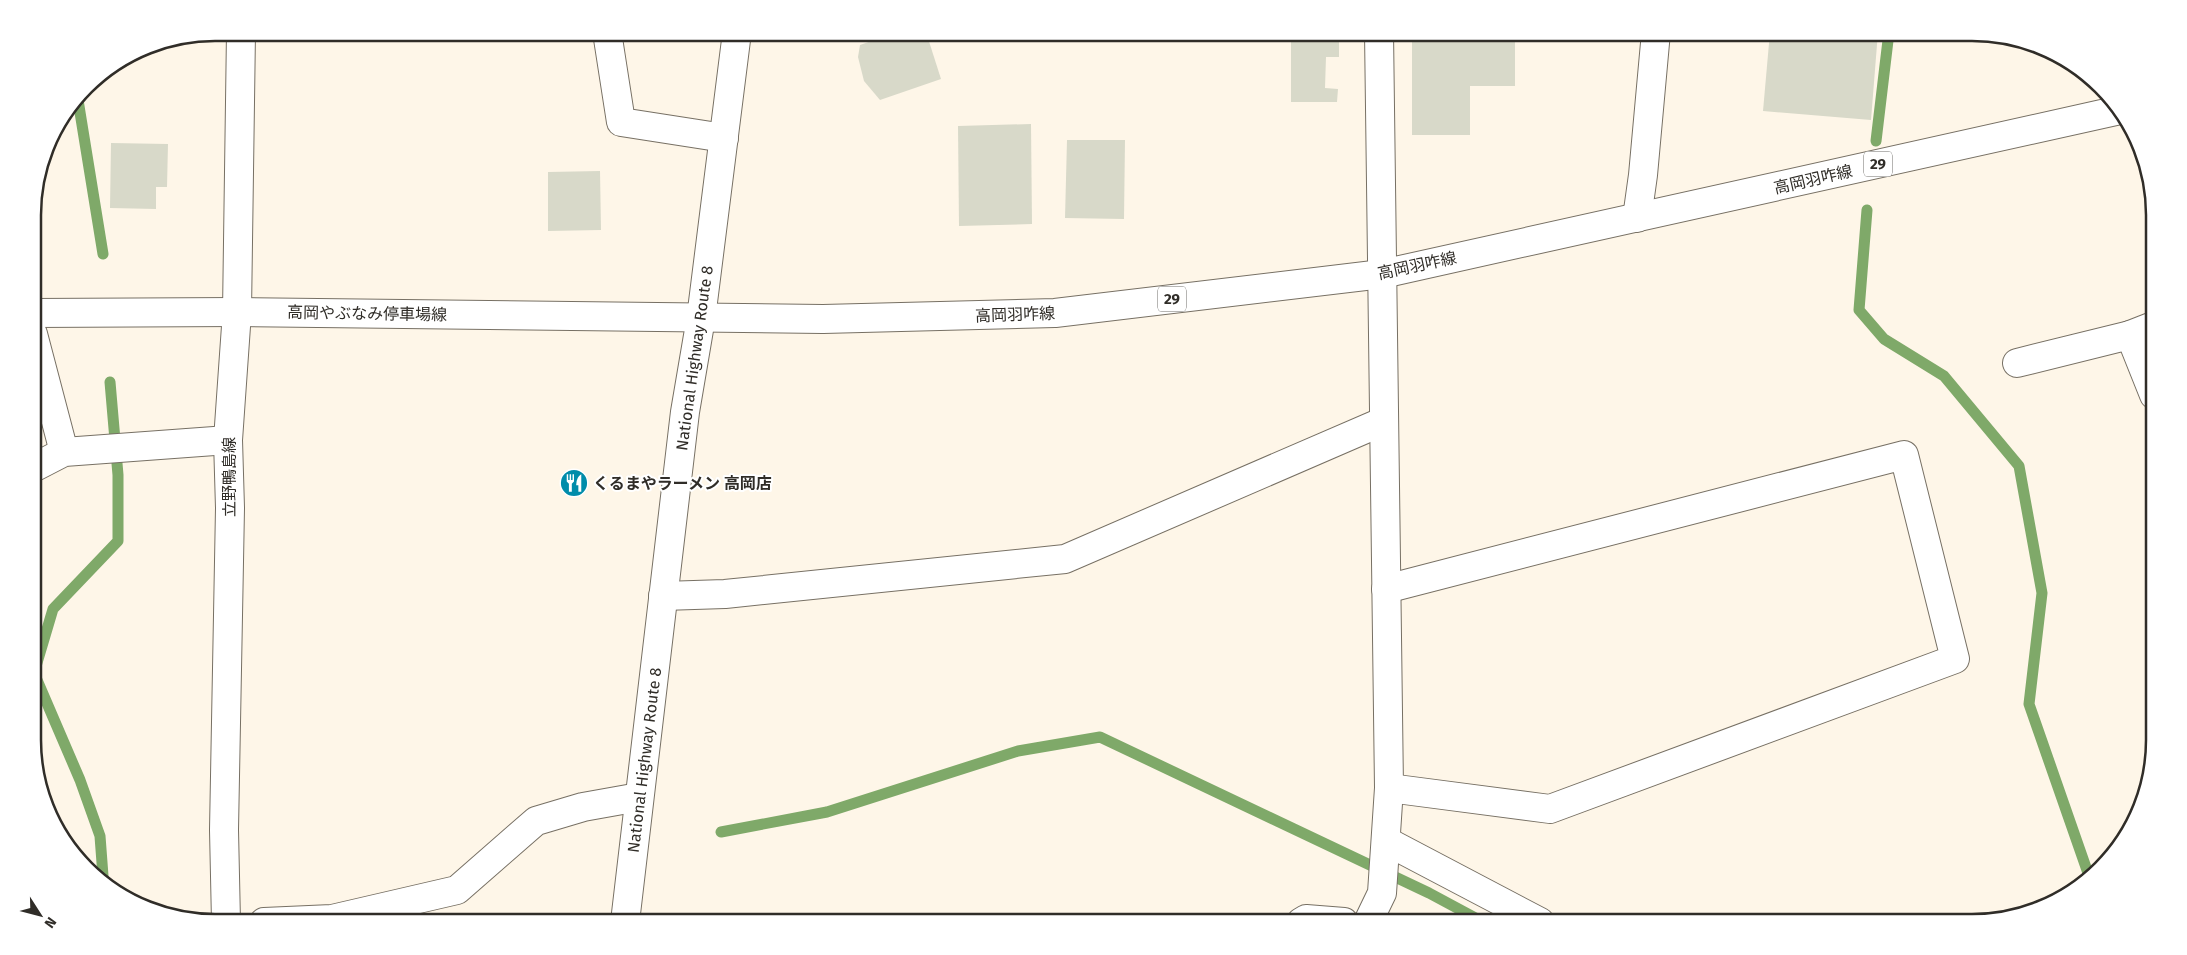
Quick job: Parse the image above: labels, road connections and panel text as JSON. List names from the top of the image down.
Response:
{
  "streets": {
    "main road": [
      "29",
      "高岡羽咋線",
      "高岡やぶなみ停車場線",
      "National Highway Route 8",
      "立野鴨島線"
    ]
  },
  "crossings": [
    ["高岡羽咋線", "高岡やぶなみ停車場線"],
    ["高岡羽咋線", "National Highway Route 8"],
    ["高岡やぶなみ停車場線", "National Highway Route 8"],
    ["高岡やぶなみ停車場線", "立野鴨島線"]
  ],
  "places": {
    "restaurant": ["くるまやラーメン 高岡店"]
  },
  "north": "bottom right"
}
